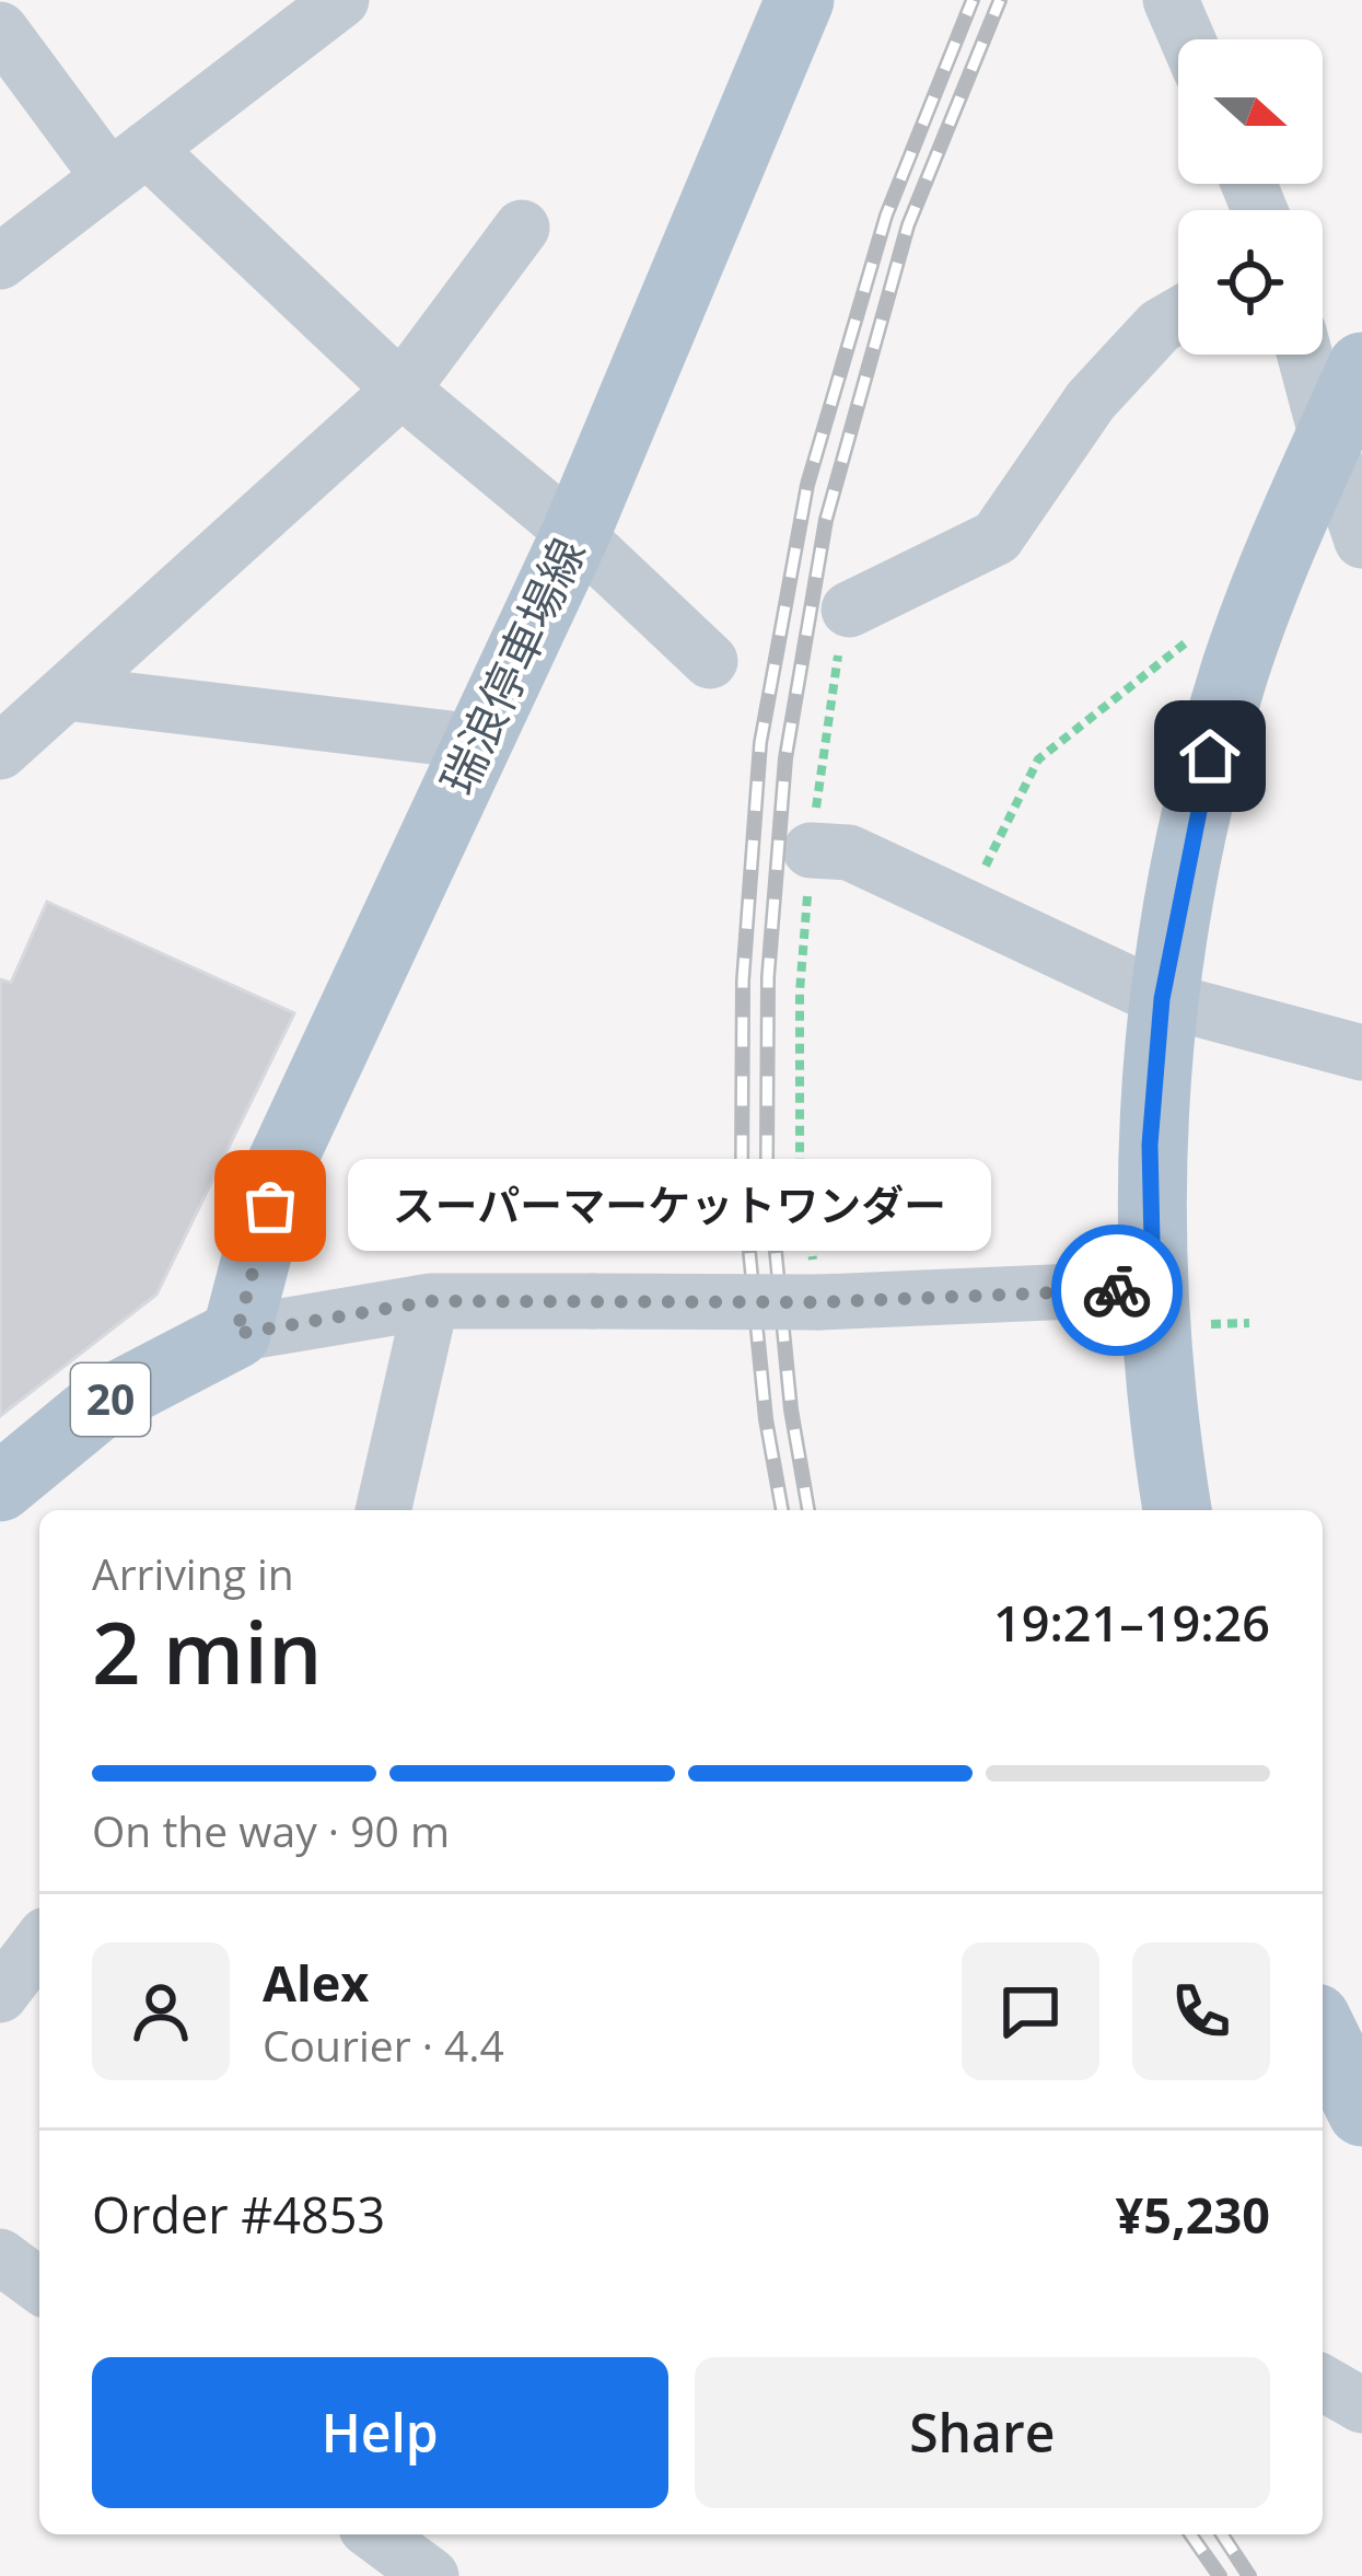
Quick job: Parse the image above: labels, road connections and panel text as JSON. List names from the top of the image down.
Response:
{
  "streets": {
    "main road": ["瑞浪停車場線", "20"]
  },
  "crossings": [
    ["瑞浪停車場線", "20"]
  ],
  "places": ["スーパーマーケットワンダー"],
  "north": "right",
  "page": {
    "bubble": "スーパーマーケットワンダー",
    "heading": ["2 min", "Arriving in", "19:21–19:26"],
    "panel": [
      "Alex",
      "Courier · 4.4",
      "Order #4853",
      "¥5,230"
    ],
    "bar": "On the way · 90 m",
    "buttons": ["Help", "Share"]
  }
}
